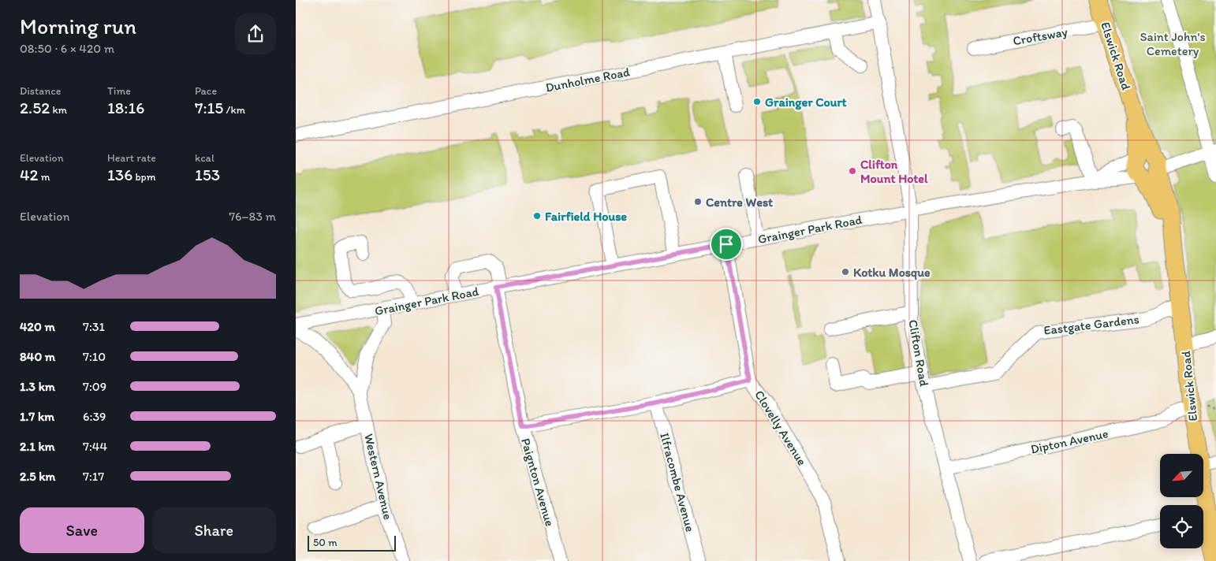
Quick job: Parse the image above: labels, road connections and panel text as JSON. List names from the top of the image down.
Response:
{
  "streets": {
    "main road": ["Elswick Road"],
    "street": [
      "Croftsway",
      "Dunholme Road",
      "Grainger Park Road",
      "Eastgate Gardens",
      "Clifton Road",
      "Clovelly Avenue",
      "Dipton Avenue",
      "Western Avenue",
      "Paignton Avenue",
      "Ilfracombe Avenue"
    ]
  },
  "crossings": [
    ["Croftsway", "Elswick Road"],
    ["Elswick Road", "Grainger Park Road"],
    ["Elswick Road", "Eastgate Gardens"],
    ["Elswick Road", "Dipton Avenue"],
    ["Dunholme Road", "Clifton Road"],
    ["Grainger Park Road", "Clifton Road"],
    ["Grainger Park Road", "Clovelly Avenue"],
    ["Grainger Park Road", "Western Avenue"],
    ["Grainger Park Road", "Paignton Avenue"],
    ["Eastgate Gardens", "Clifton Road"],
    ["Clifton Road", "Dipton Avenue"]
  ],
  "parks": ["Saint John's Cemetery"],
  "places": [
    "Grainger Court",
    "Clifton Mount Hotel",
    "Centre West",
    "Fairfield House",
    "Kotku Mosque"
  ],
  "scale_bar": "50 m",
  "north": "bottom left",
  "page": {
    "heading": ["Morning run", "08:50 · 6 × 420 m"],
    "stats": [
      ["Distance", "2.52 km"],
      ["Time", "18:16"],
      ["Pace", "7:15 /km"],
      ["Elevation", "42 m"],
      ["Heart rate", "136 bpm"],
      ["kcal", "153"]
    ],
    "chart": ["Elevation", "76–83 m"],
    "list": [
      {
        "name": "420 m",
        "note": "7:31"
      },
      {
        "name": "840 m",
        "note": "7:10"
      },
      {
        "name": "1.3 km",
        "note": "7:09"
      },
      {
        "name": "1.7 km",
        "note": "6:39"
      },
      {
        "name": "2.1 km",
        "note": "7:44"
      },
      {
        "name": "2.5 km",
        "note": "7:17"
      }
    ],
    "buttons": ["Save", "Share"],
    "scale": "50 m"
  }
}
